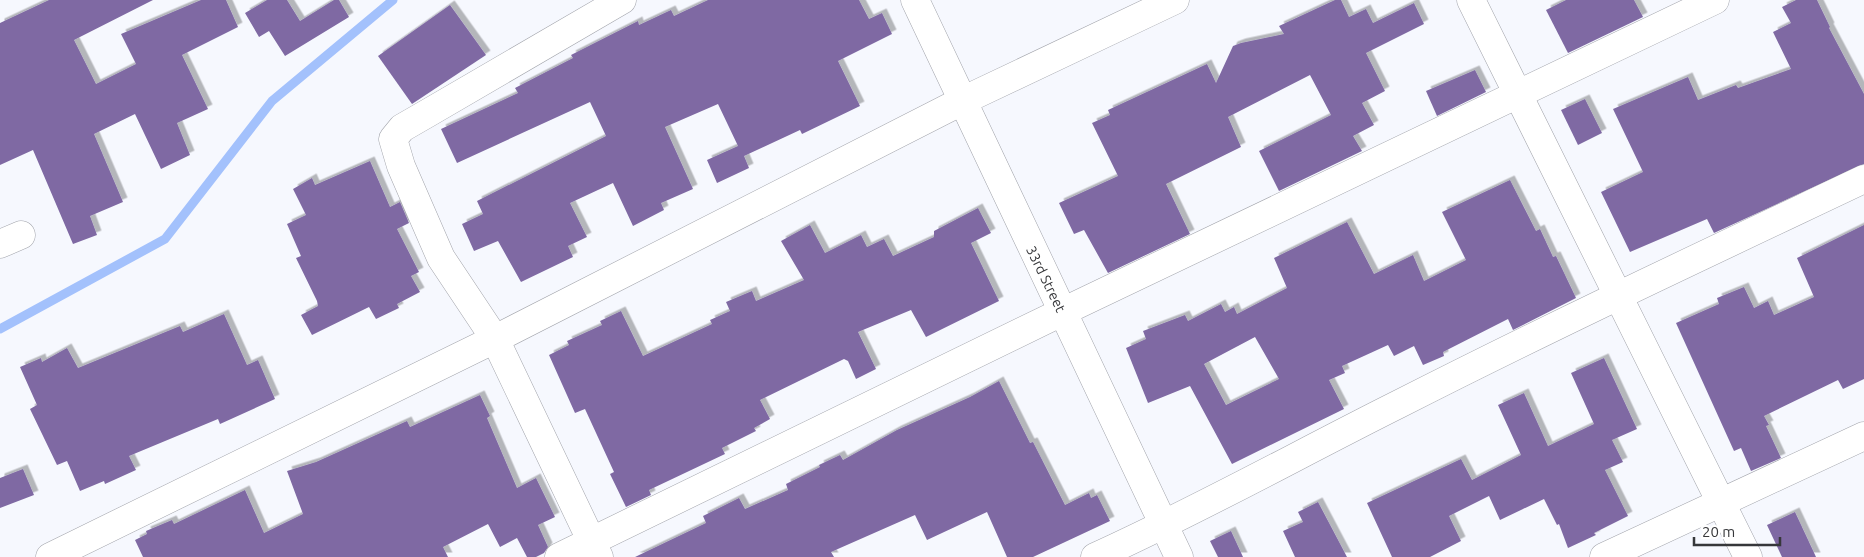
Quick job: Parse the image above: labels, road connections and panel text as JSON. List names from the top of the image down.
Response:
{
  "streets": {
    "street": ["33rd Street"]
  },
  "scale_bar": "20 m"
}
